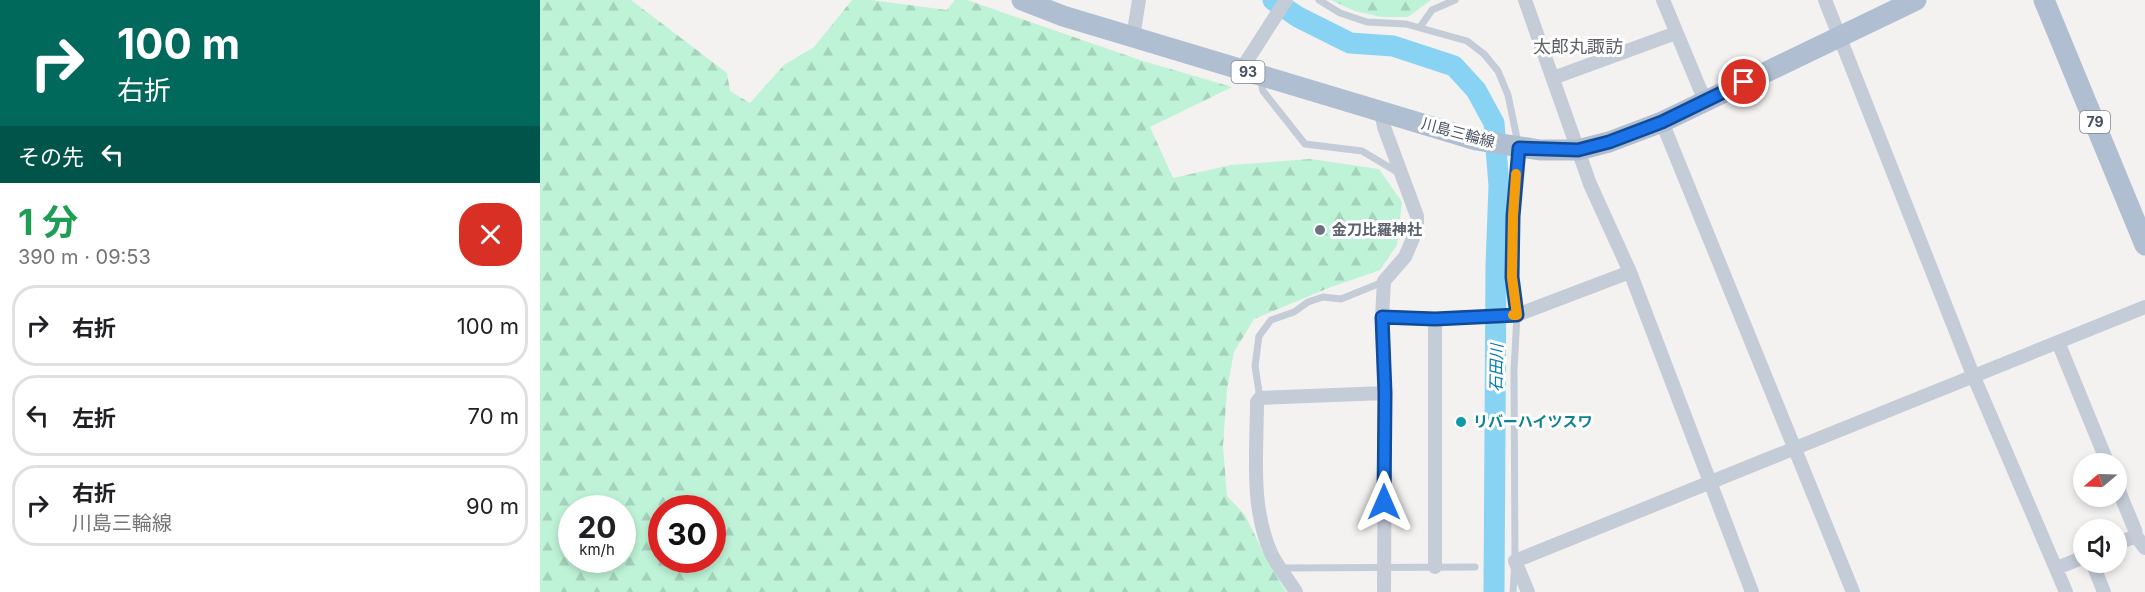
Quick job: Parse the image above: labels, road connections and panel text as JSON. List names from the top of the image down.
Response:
{
  "streets": {
    "main road": ["93", "79", "川島三輪線"]
  },
  "districts": ["太郎丸諏訪"],
  "water": ["石田川"],
  "places": ["金刀比羅神社", "リバーハイツスワ"],
  "north": "left",
  "page": {
    "turn": ["100 m", "右折"],
    "then": "その先",
    "heading": ["1 分", "390 m · 09:53"],
    "list": [
      {
        "name": "右折",
        "value": "100 m"
      },
      {
        "name": "左折",
        "value": "70 m"
      },
      {
        "name": "右折",
        "note": "川島三輪線",
        "value": "90 m"
      }
    ],
    "speed": "20 km/h",
    "limit": "30"
  }
}
